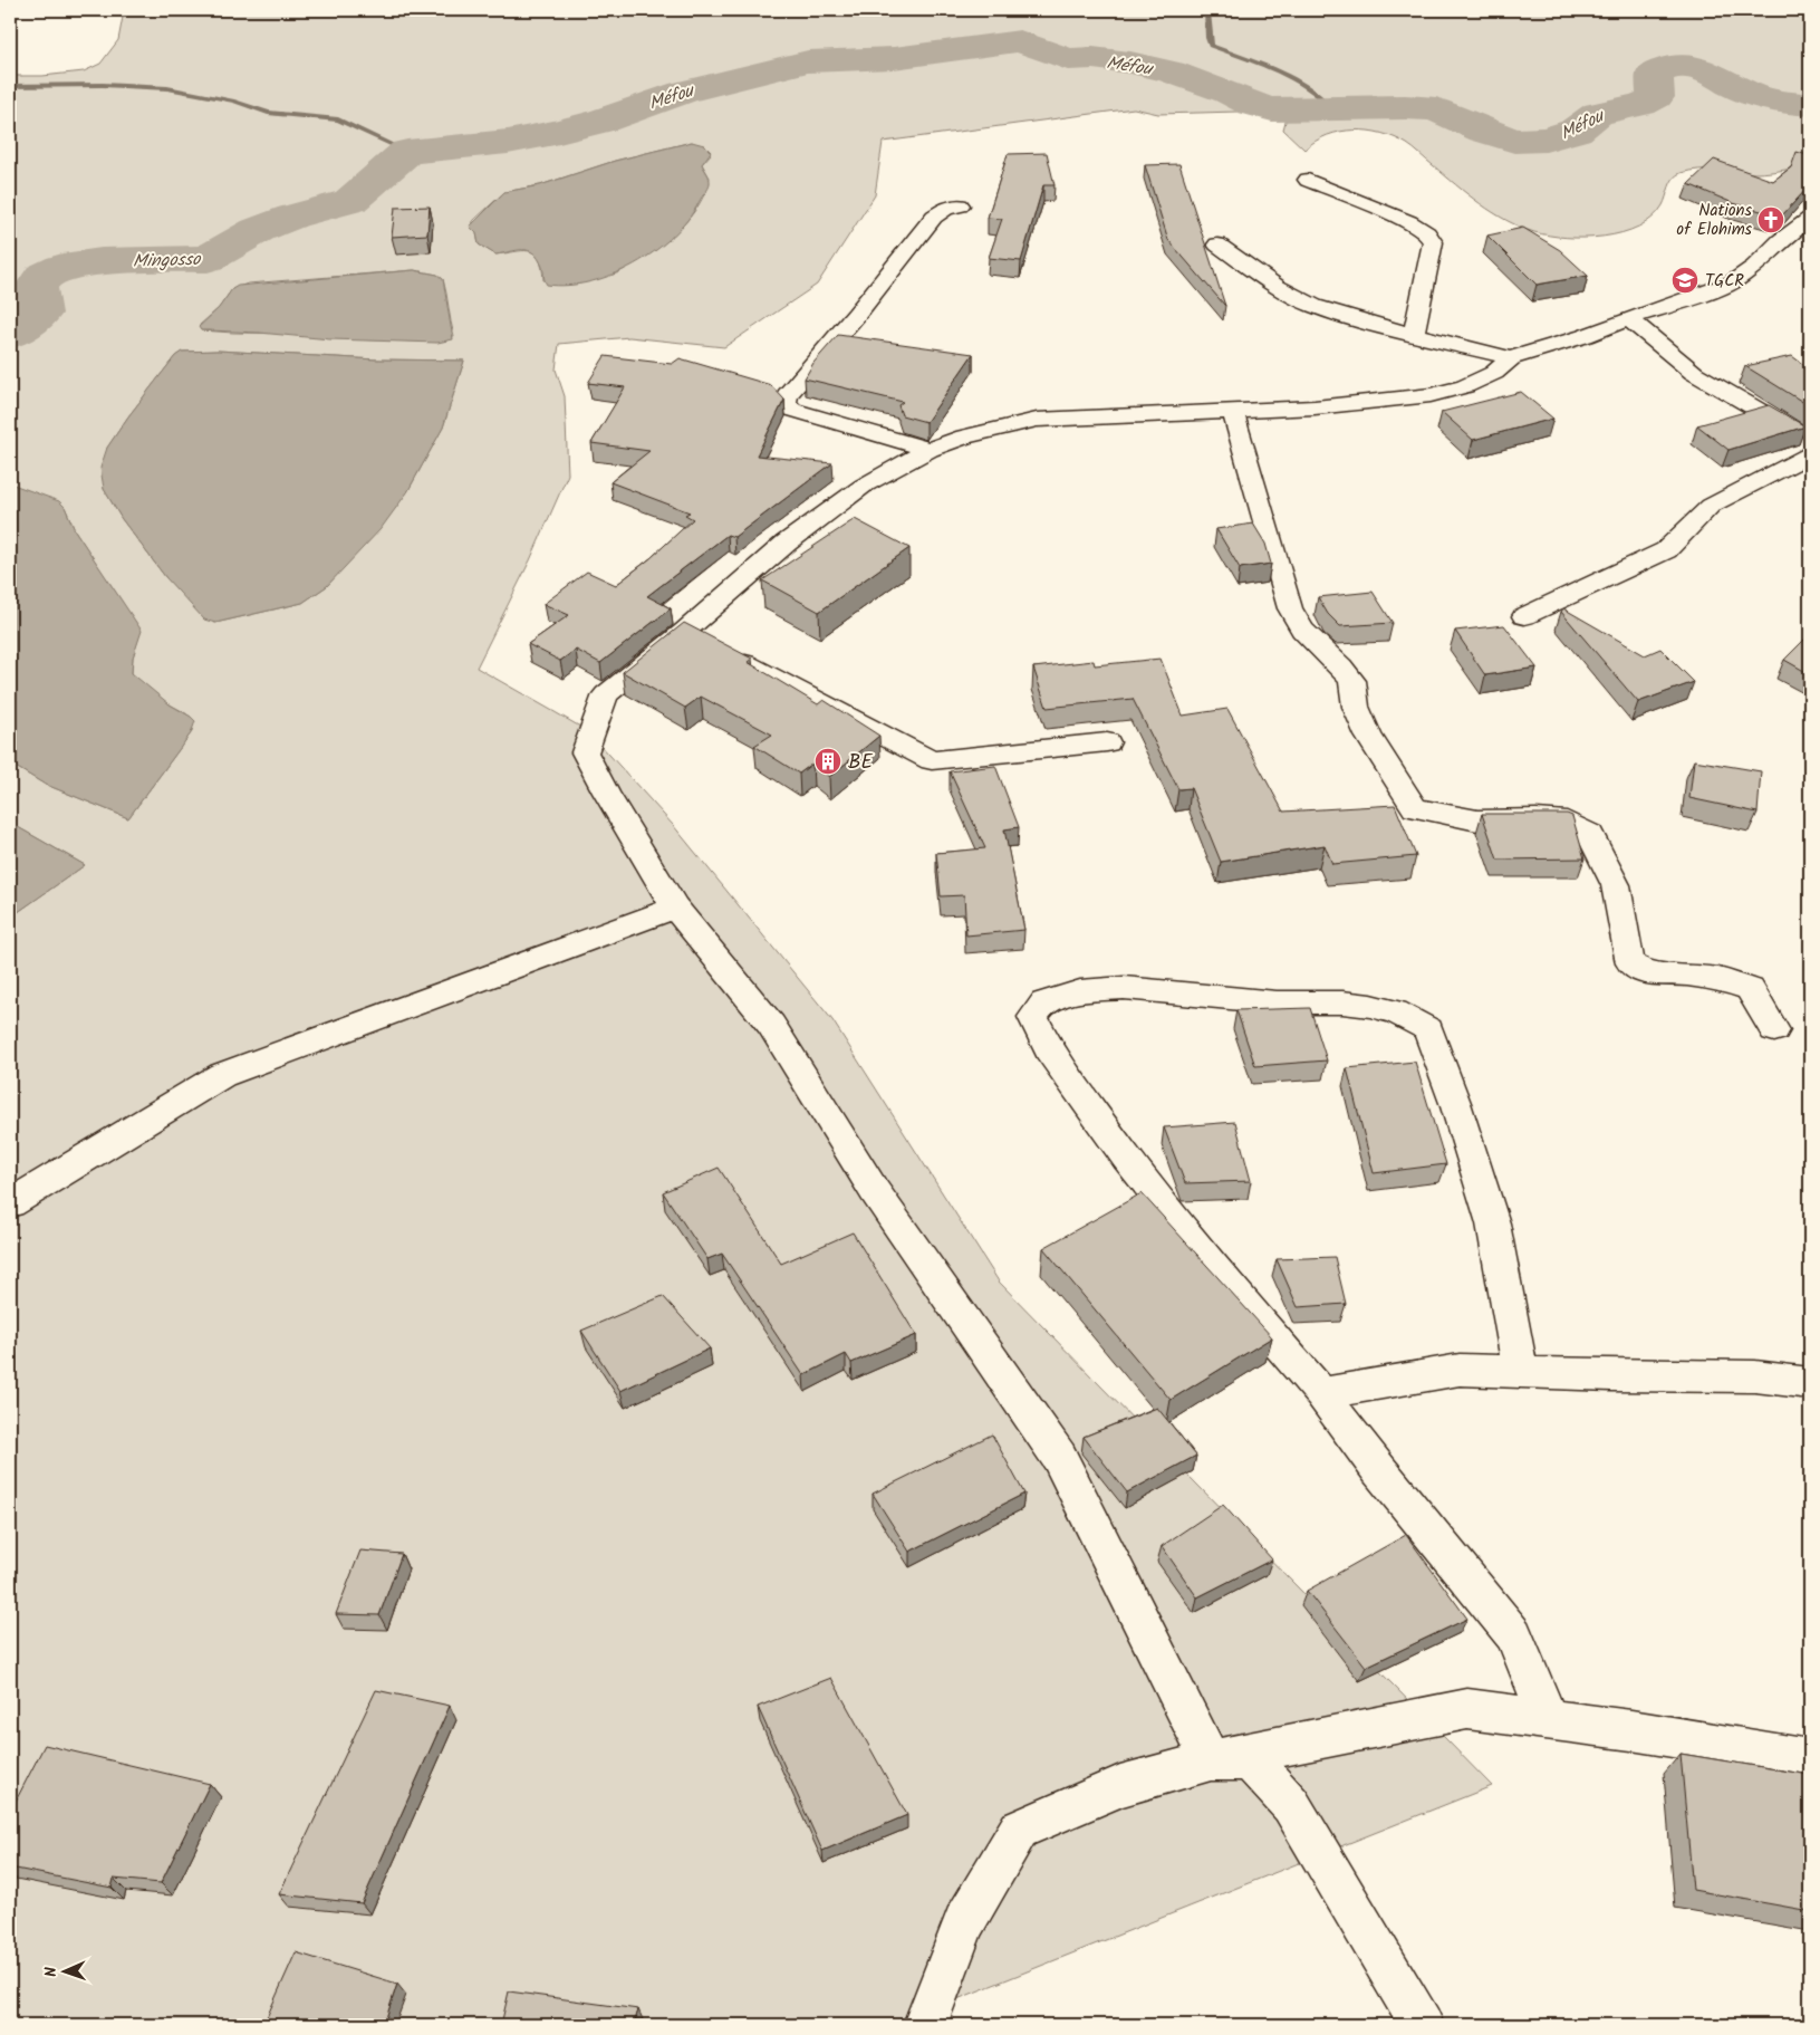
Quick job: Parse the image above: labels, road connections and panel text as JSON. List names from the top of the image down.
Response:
{
  "water": ["Méfou", "Mingosso"],
  "places": {
    "church": ["Nations of Elohims"],
    "school or university": ["TGCR"],
    "building": ["BE"]
  },
  "north": "left"
}
